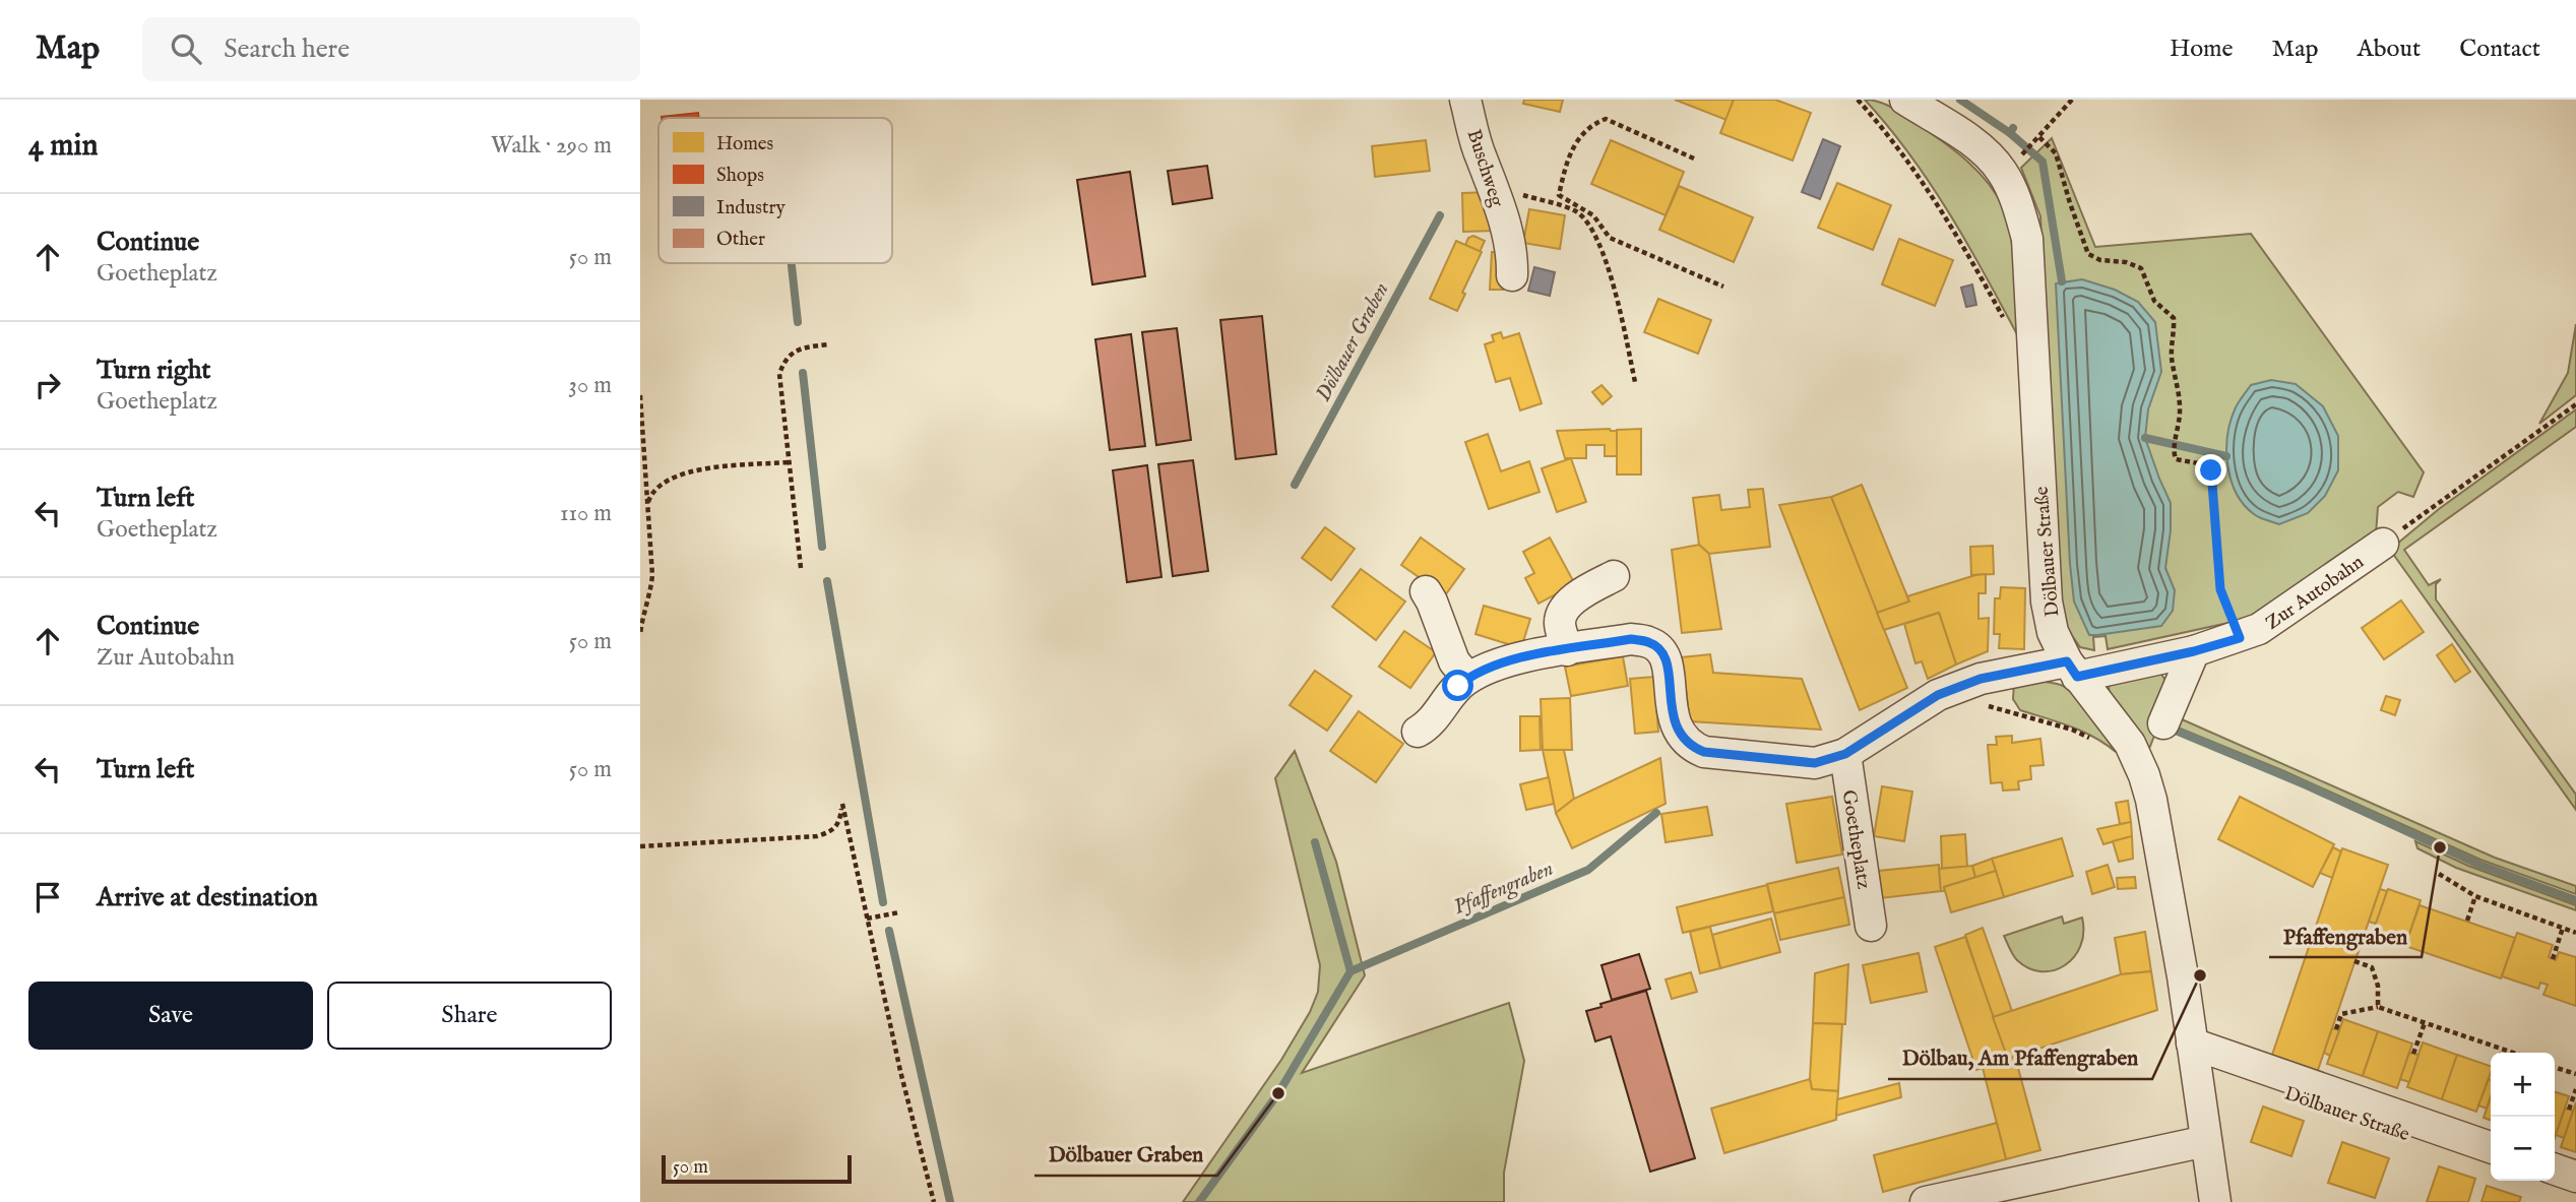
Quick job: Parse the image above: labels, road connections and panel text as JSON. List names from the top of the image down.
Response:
{
  "streets": {
    "street": [
      "Buschweg",
      "Dölbauer Straße",
      "Zur Autobahn",
      "Goetheplatz"
    ]
  },
  "crossings": [
    ["Dölbauer Straße", "Zur Autobahn"]
  ],
  "water": ["Dölbauer Graben", "Pfaffengraben"],
  "places": ["Pfaffengraben", "Dölbau, Am Pfaffengraben", "Dölbauer Graben"],
  "legend": [
    "Homes",
    "Shops",
    "Industry",
    "Other"
  ],
  "scale_bar": "50 m",
  "page": {
    "header": "Map",
    "search": "Search here",
    "nav": [
      "Home",
      "Map",
      "About",
      "Contact"
    ],
    "heading": ["4 min", "Walk · 290 m"],
    "list": [
      ["Continue", "Goetheplatz", "50 m"],
      ["Turn right", "Goetheplatz", "30 m"],
      ["Turn left", "Goetheplatz", "110 m"],
      ["Continue", "Zur Autobahn", "50 m"],
      ["Turn left", "50 m"],
      "Arrive at destination"
    ],
    "buttons": ["Save", "Share"],
    "map_buttons": ["+", "−"],
    "scale": "50 m"
  }
}
